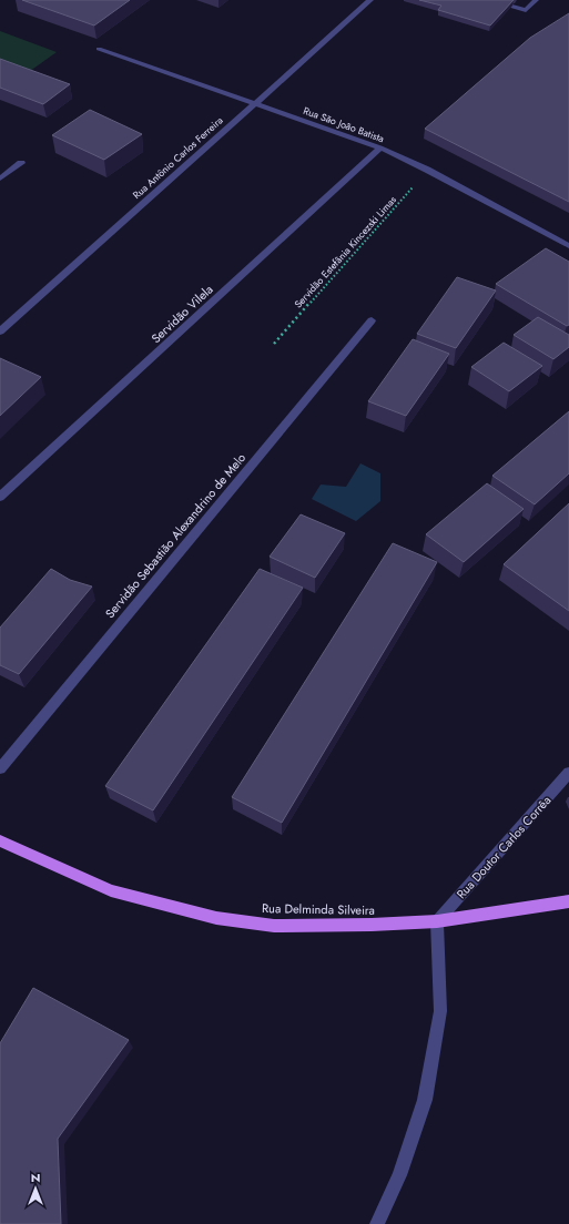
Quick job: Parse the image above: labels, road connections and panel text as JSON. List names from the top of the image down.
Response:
{
  "streets": {
    "main road": ["Rua Delminda Silveira"],
    "street": [
      "Rua São João Batista",
      "Rua Antônio Carlos Ferreira",
      "Servidão Vilela",
      "Servidão Sebastião Alexandrino de Melo",
      "Rua Doutor Carlos Corrêa"
    ],
    "path": ["Servidão Estefânia Kincezski Limas"]
  },
  "crossings": [
    ["Rua São João Batista", "Rua Antônio Carlos Ferreira"],
    ["Rua São João Batista", "Servidão Estefânia Kincezski Limas"],
    ["Rua São João Batista", "Servidão Vilela"],
    ["Rua Doutor Carlos Corrêa", "Rua Delminda Silveira"]
  ],
  "north": "top"
}
